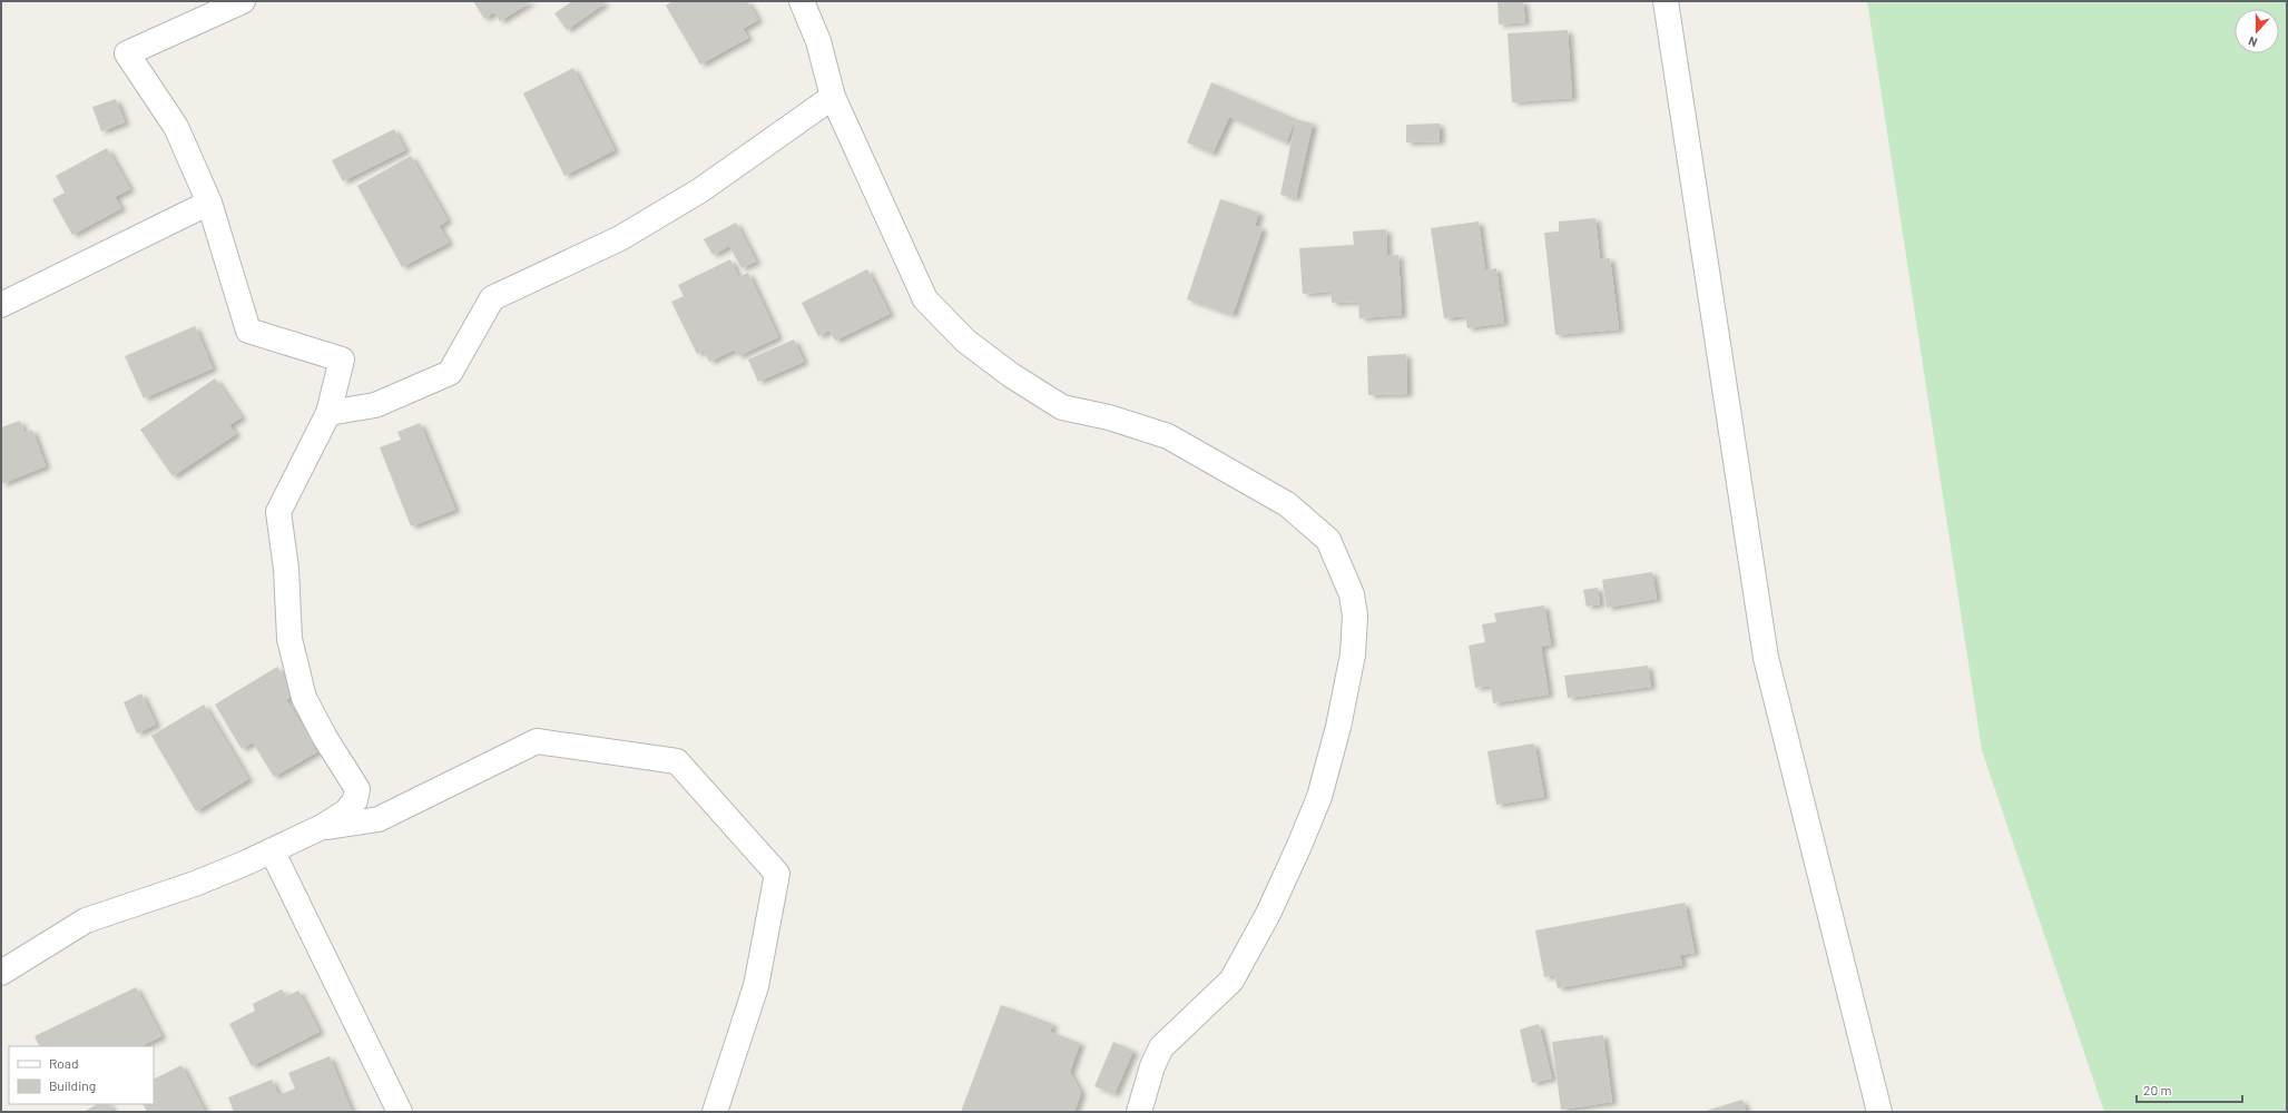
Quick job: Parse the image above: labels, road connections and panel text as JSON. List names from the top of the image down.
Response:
{
  "legend": ["Road", "Building"],
  "scale_bar": "20 m",
  "north": "bottom"
}
